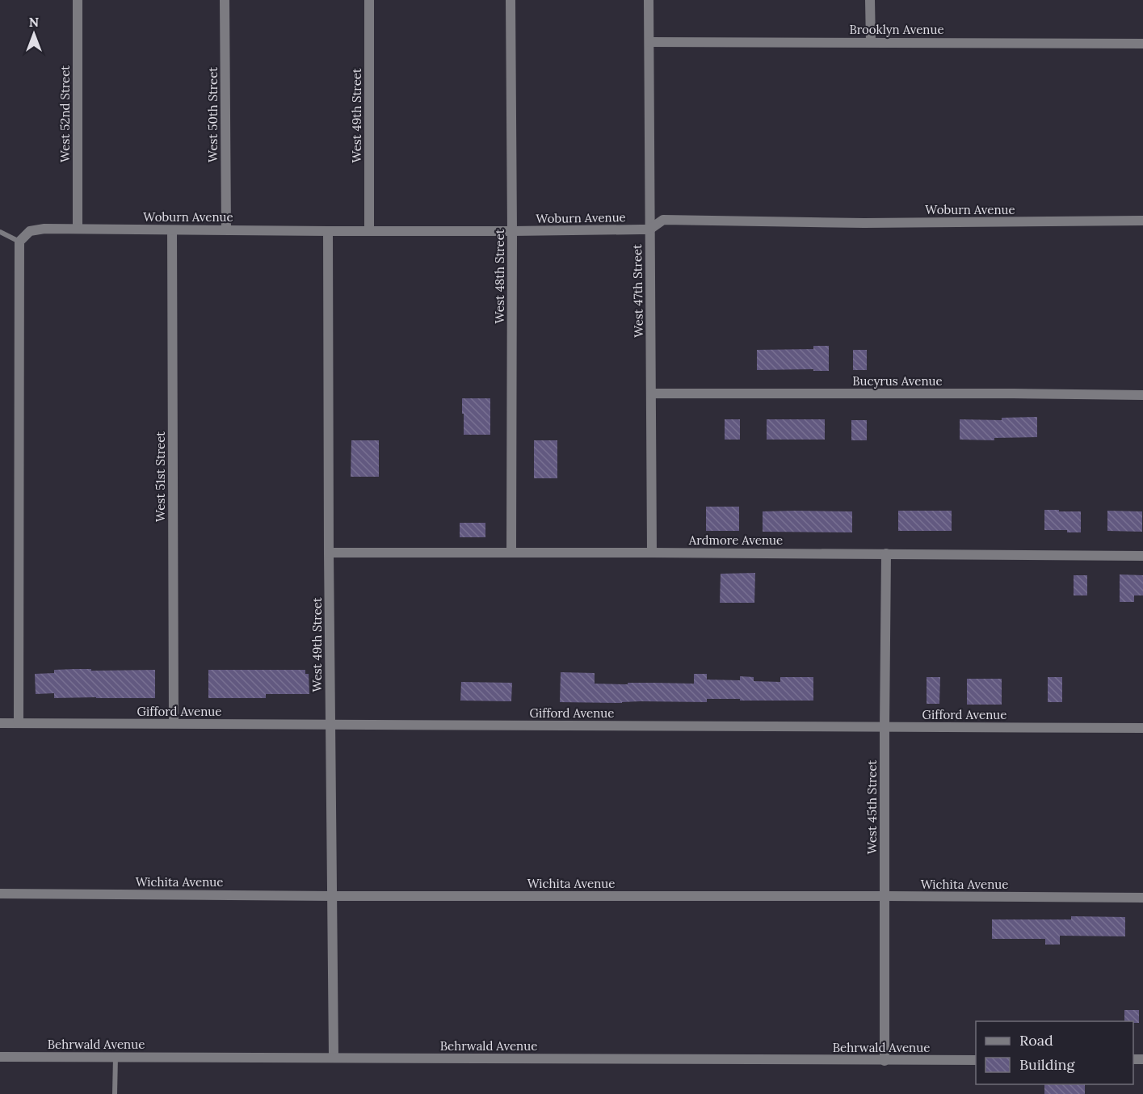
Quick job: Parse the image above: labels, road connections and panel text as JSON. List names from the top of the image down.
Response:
{
  "streets": {
    "street": [
      "Brooklyn Avenue",
      "West 52nd Street",
      "West 50th Street",
      "West 49th Street",
      "Woburn Avenue",
      "West 48th Street",
      "West 47th Street",
      "Bucyrus Avenue",
      "West 51st Street",
      "Ardmore Avenue",
      "Gifford Avenue",
      "West 45th Street",
      "Wichita Avenue",
      "Behrwald Avenue"
    ]
  },
  "crossings": [
    ["Brooklyn Avenue", "West 47th Street"],
    ["West 52nd Street", "Woburn Avenue"],
    ["West 50th Street", "Woburn Avenue"],
    ["West 49th Street", "Woburn Avenue"],
    ["West 49th Street", "Ardmore Avenue"],
    ["West 49th Street", "Gifford Avenue"],
    ["West 49th Street", "Wichita Avenue"],
    ["West 49th Street", "Behrwald Avenue"],
    ["Woburn Avenue", "West 48th Street"],
    ["Woburn Avenue", "West 47th Street"],
    ["Woburn Avenue", "West 51st Street"],
    ["West 48th Street", "Ardmore Avenue"],
    ["West 47th Street", "Bucyrus Avenue"],
    ["West 47th Street", "Ardmore Avenue"],
    ["West 51st Street", "Gifford Avenue"],
    ["Ardmore Avenue", "West 45th Street"],
    ["Gifford Avenue", "West 45th Street"],
    ["West 45th Street", "Wichita Avenue"],
    ["West 45th Street", "Behrwald Avenue"]
  ],
  "legend": ["Road", "Building"],
  "north": "top"
}
